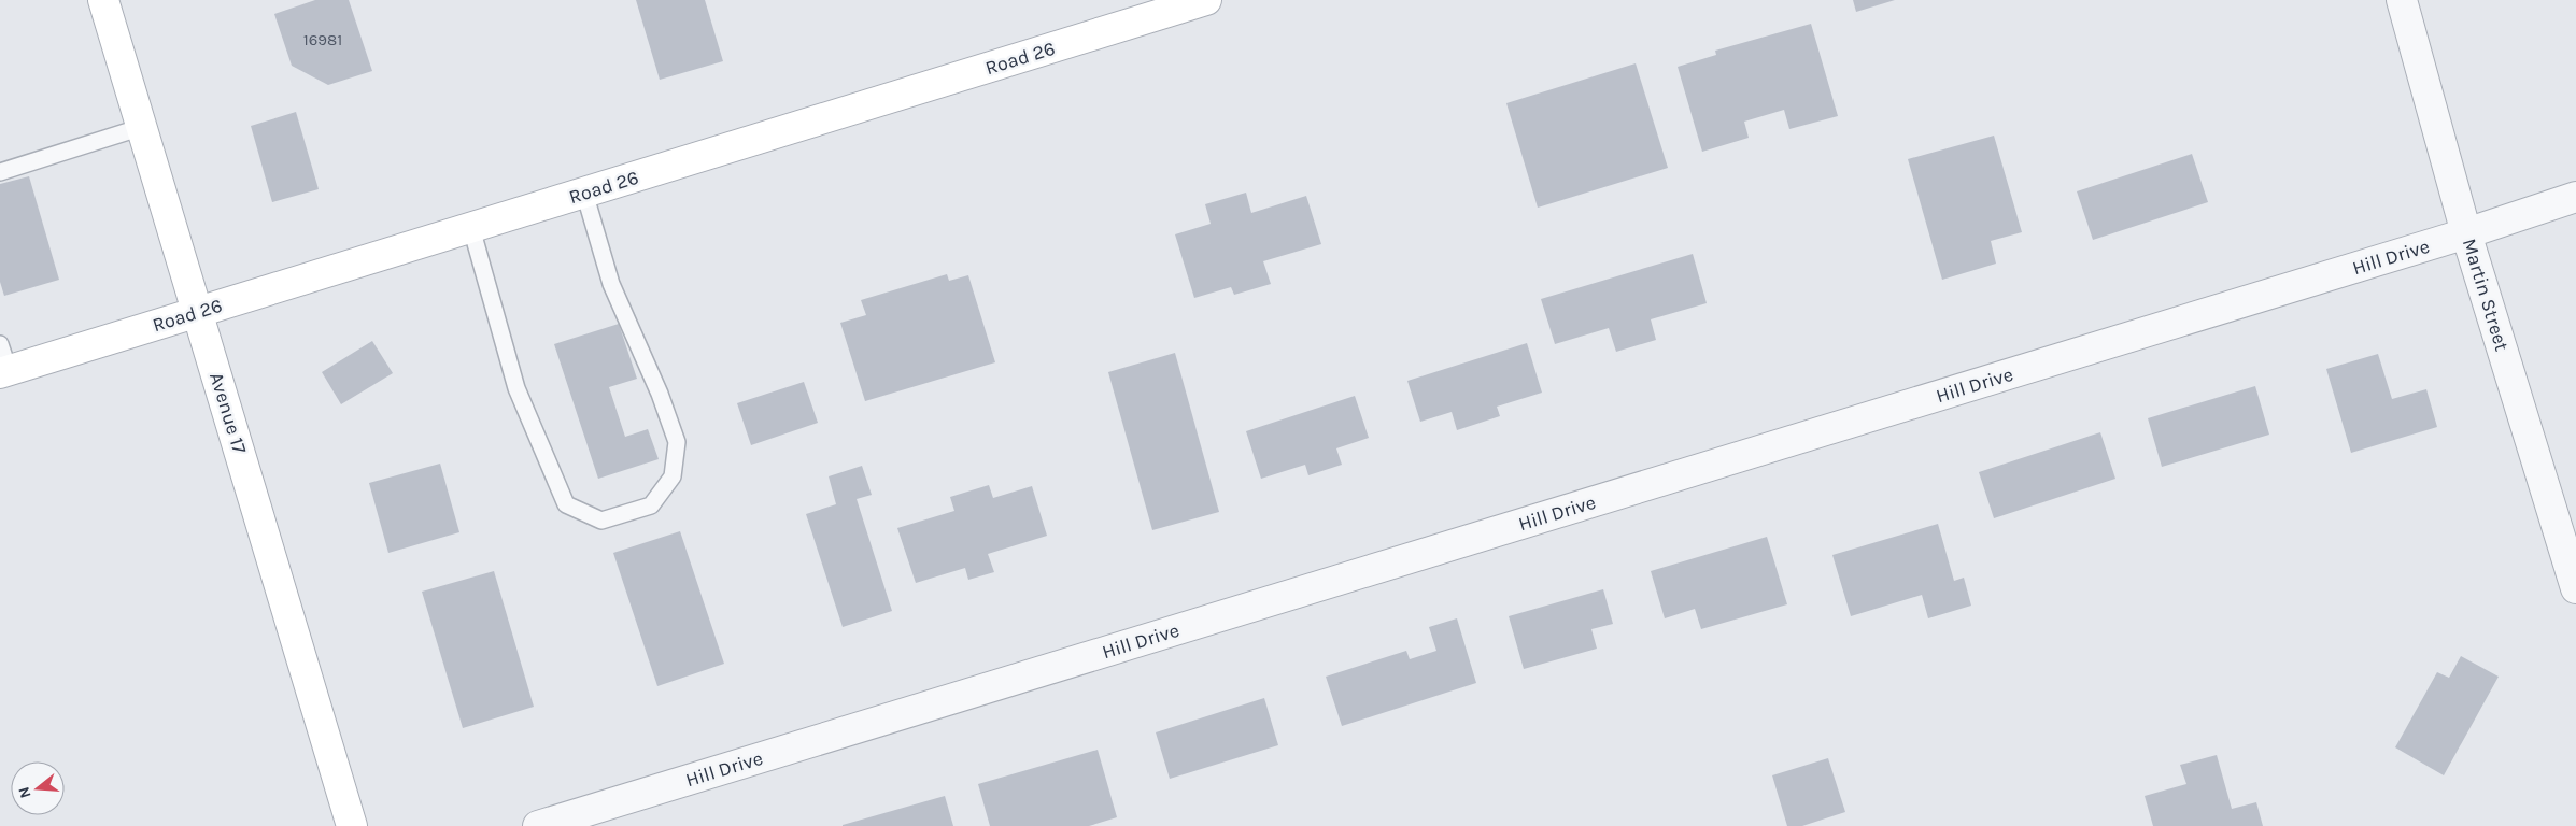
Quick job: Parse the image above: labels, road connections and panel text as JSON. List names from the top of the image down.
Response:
{
  "streets": {
    "street": [
      "Road 26",
      "Hill Drive",
      "Martin Street",
      "Avenue 17"
    ]
  },
  "crossings": [
    ["Road 26", "Avenue 17"],
    ["Hill Drive", "Martin Street"]
  ],
  "house_numbers": ["16981"],
  "north": "left"
}
